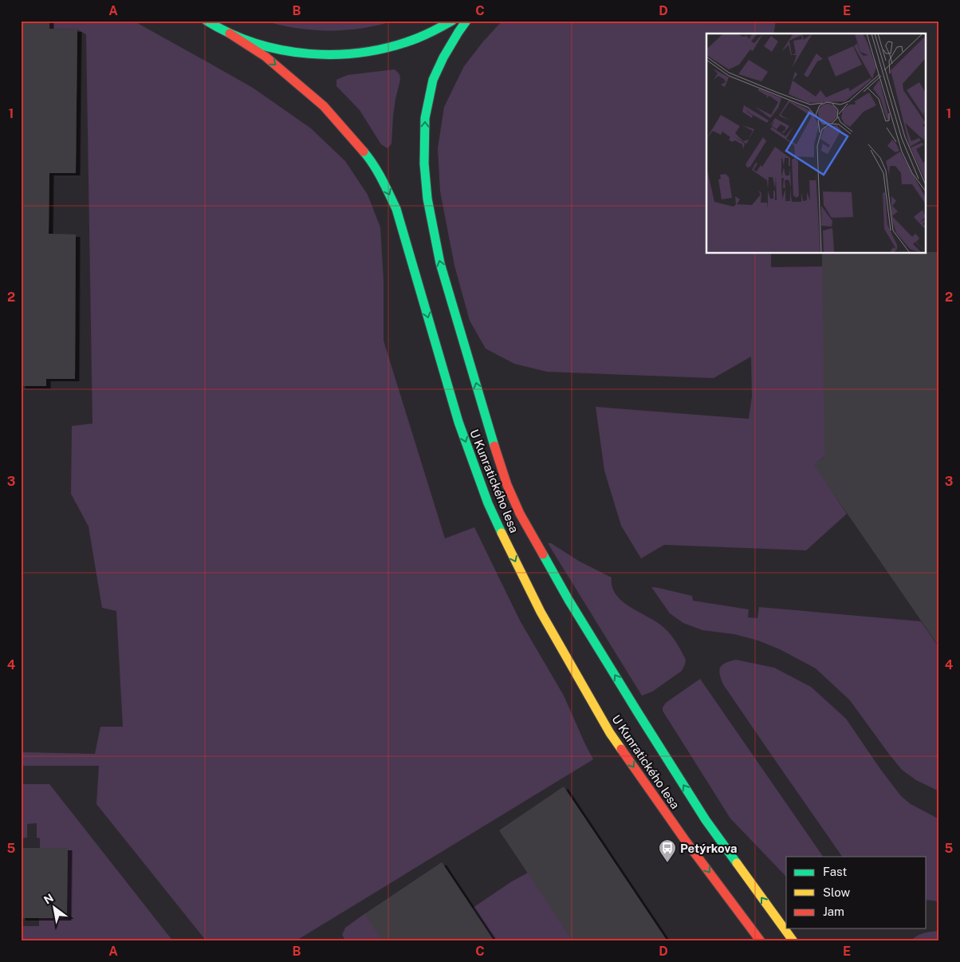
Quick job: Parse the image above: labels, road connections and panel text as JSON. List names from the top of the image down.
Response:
{
  "streets": {
    "street": ["U Kunratického lesa"]
  },
  "places": {
    "bus stop": ["Petýrkova"]
  },
  "legend": ["Fast", "Slow", "Jam"],
  "north": "top left",
  "grid": {
    "columns": [
      "A",
      "B",
      "C",
      "D",
      "E"
    ],
    "rows": [
      "1",
      "2",
      "3",
      "4",
      "5"
    ]
  }
}
